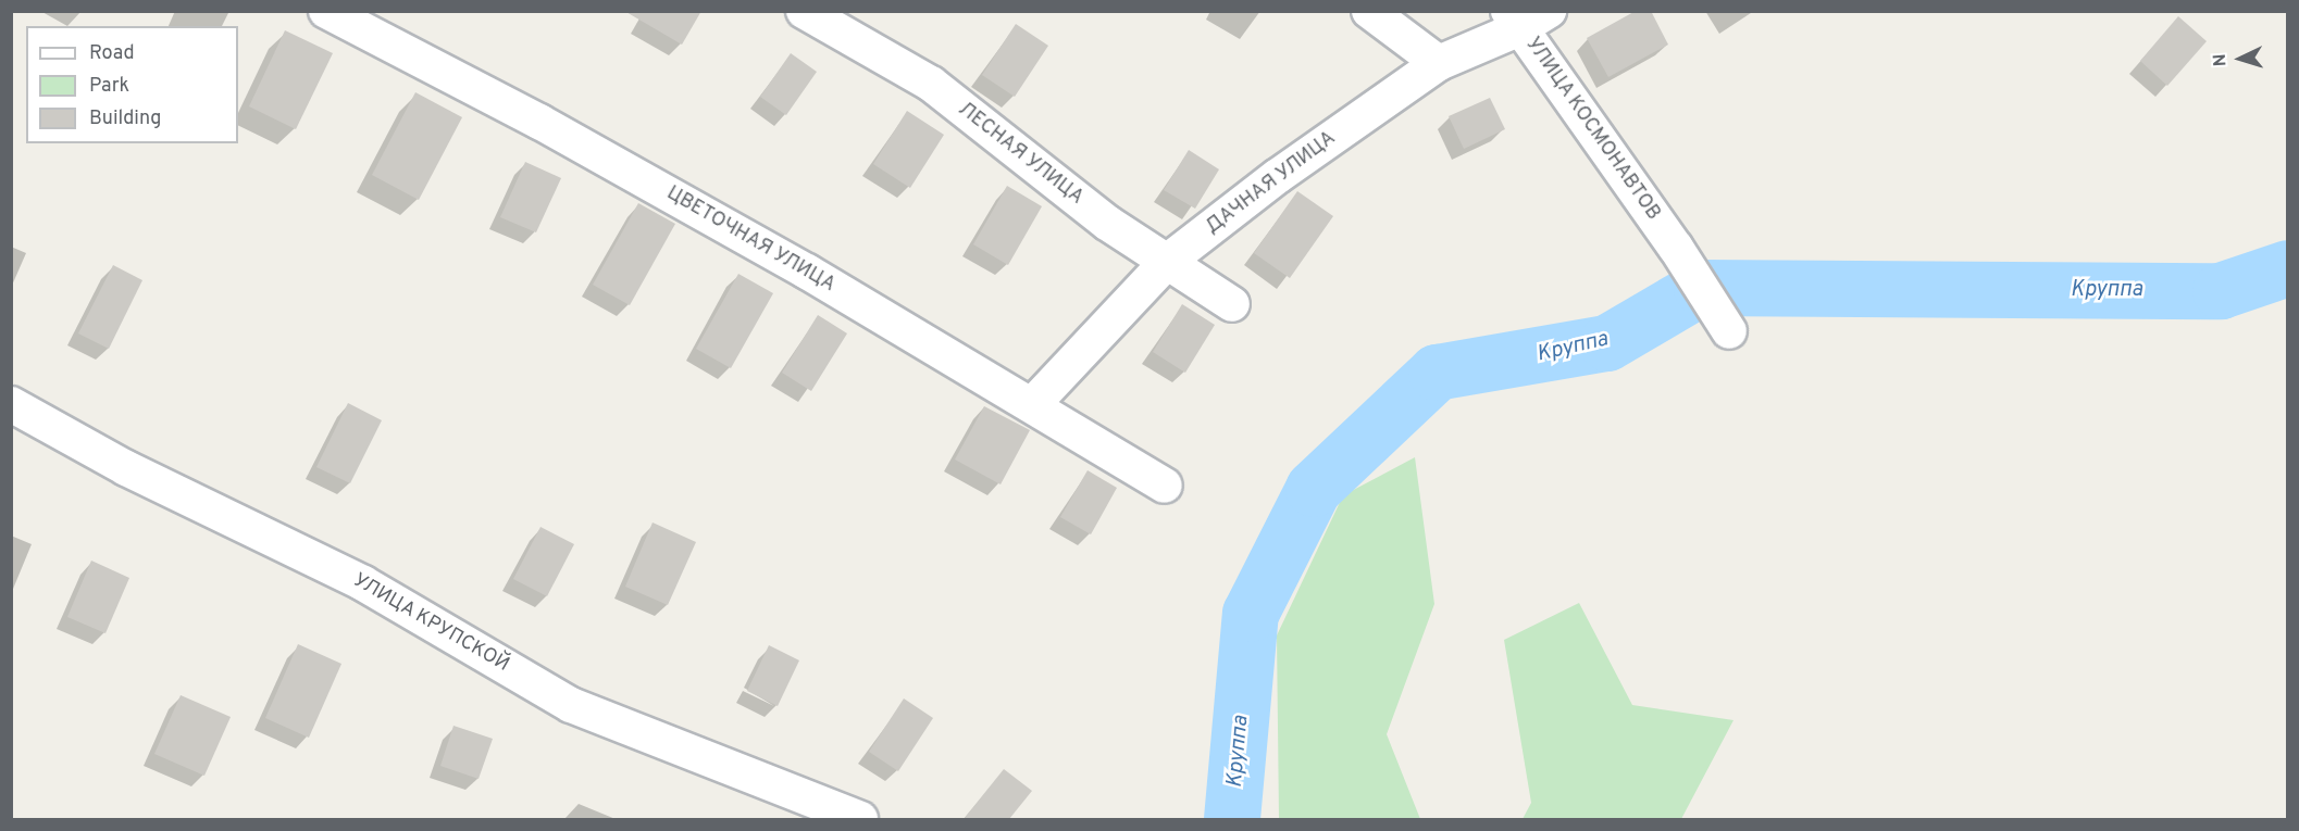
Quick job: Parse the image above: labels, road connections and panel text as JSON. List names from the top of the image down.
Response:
{
  "streets": {
    "street": [
      "УЛИЦА КОСМОНАВТОВ",
      "ЛЕСНАЯ УЛИЦА",
      "ДАЧНАЯ УЛИЦА",
      "ЦВЕТОЧНАЯ УЛИЦА",
      "УЛИЦА КРУПСКОЙ"
    ]
  },
  "crossings": [
    ["УЛИЦА КОСМОНАВТОВ", "ДАЧНАЯ УЛИЦА"],
    ["ЛЕСНАЯ УЛИЦА", "ДАЧНАЯ УЛИЦА"],
    ["ДАЧНАЯ УЛИЦА", "ЦВЕТОЧНАЯ УЛИЦА"]
  ],
  "water": ["Круппа"],
  "legend": ["Road", "Park", "Building"],
  "north": "left"
}
